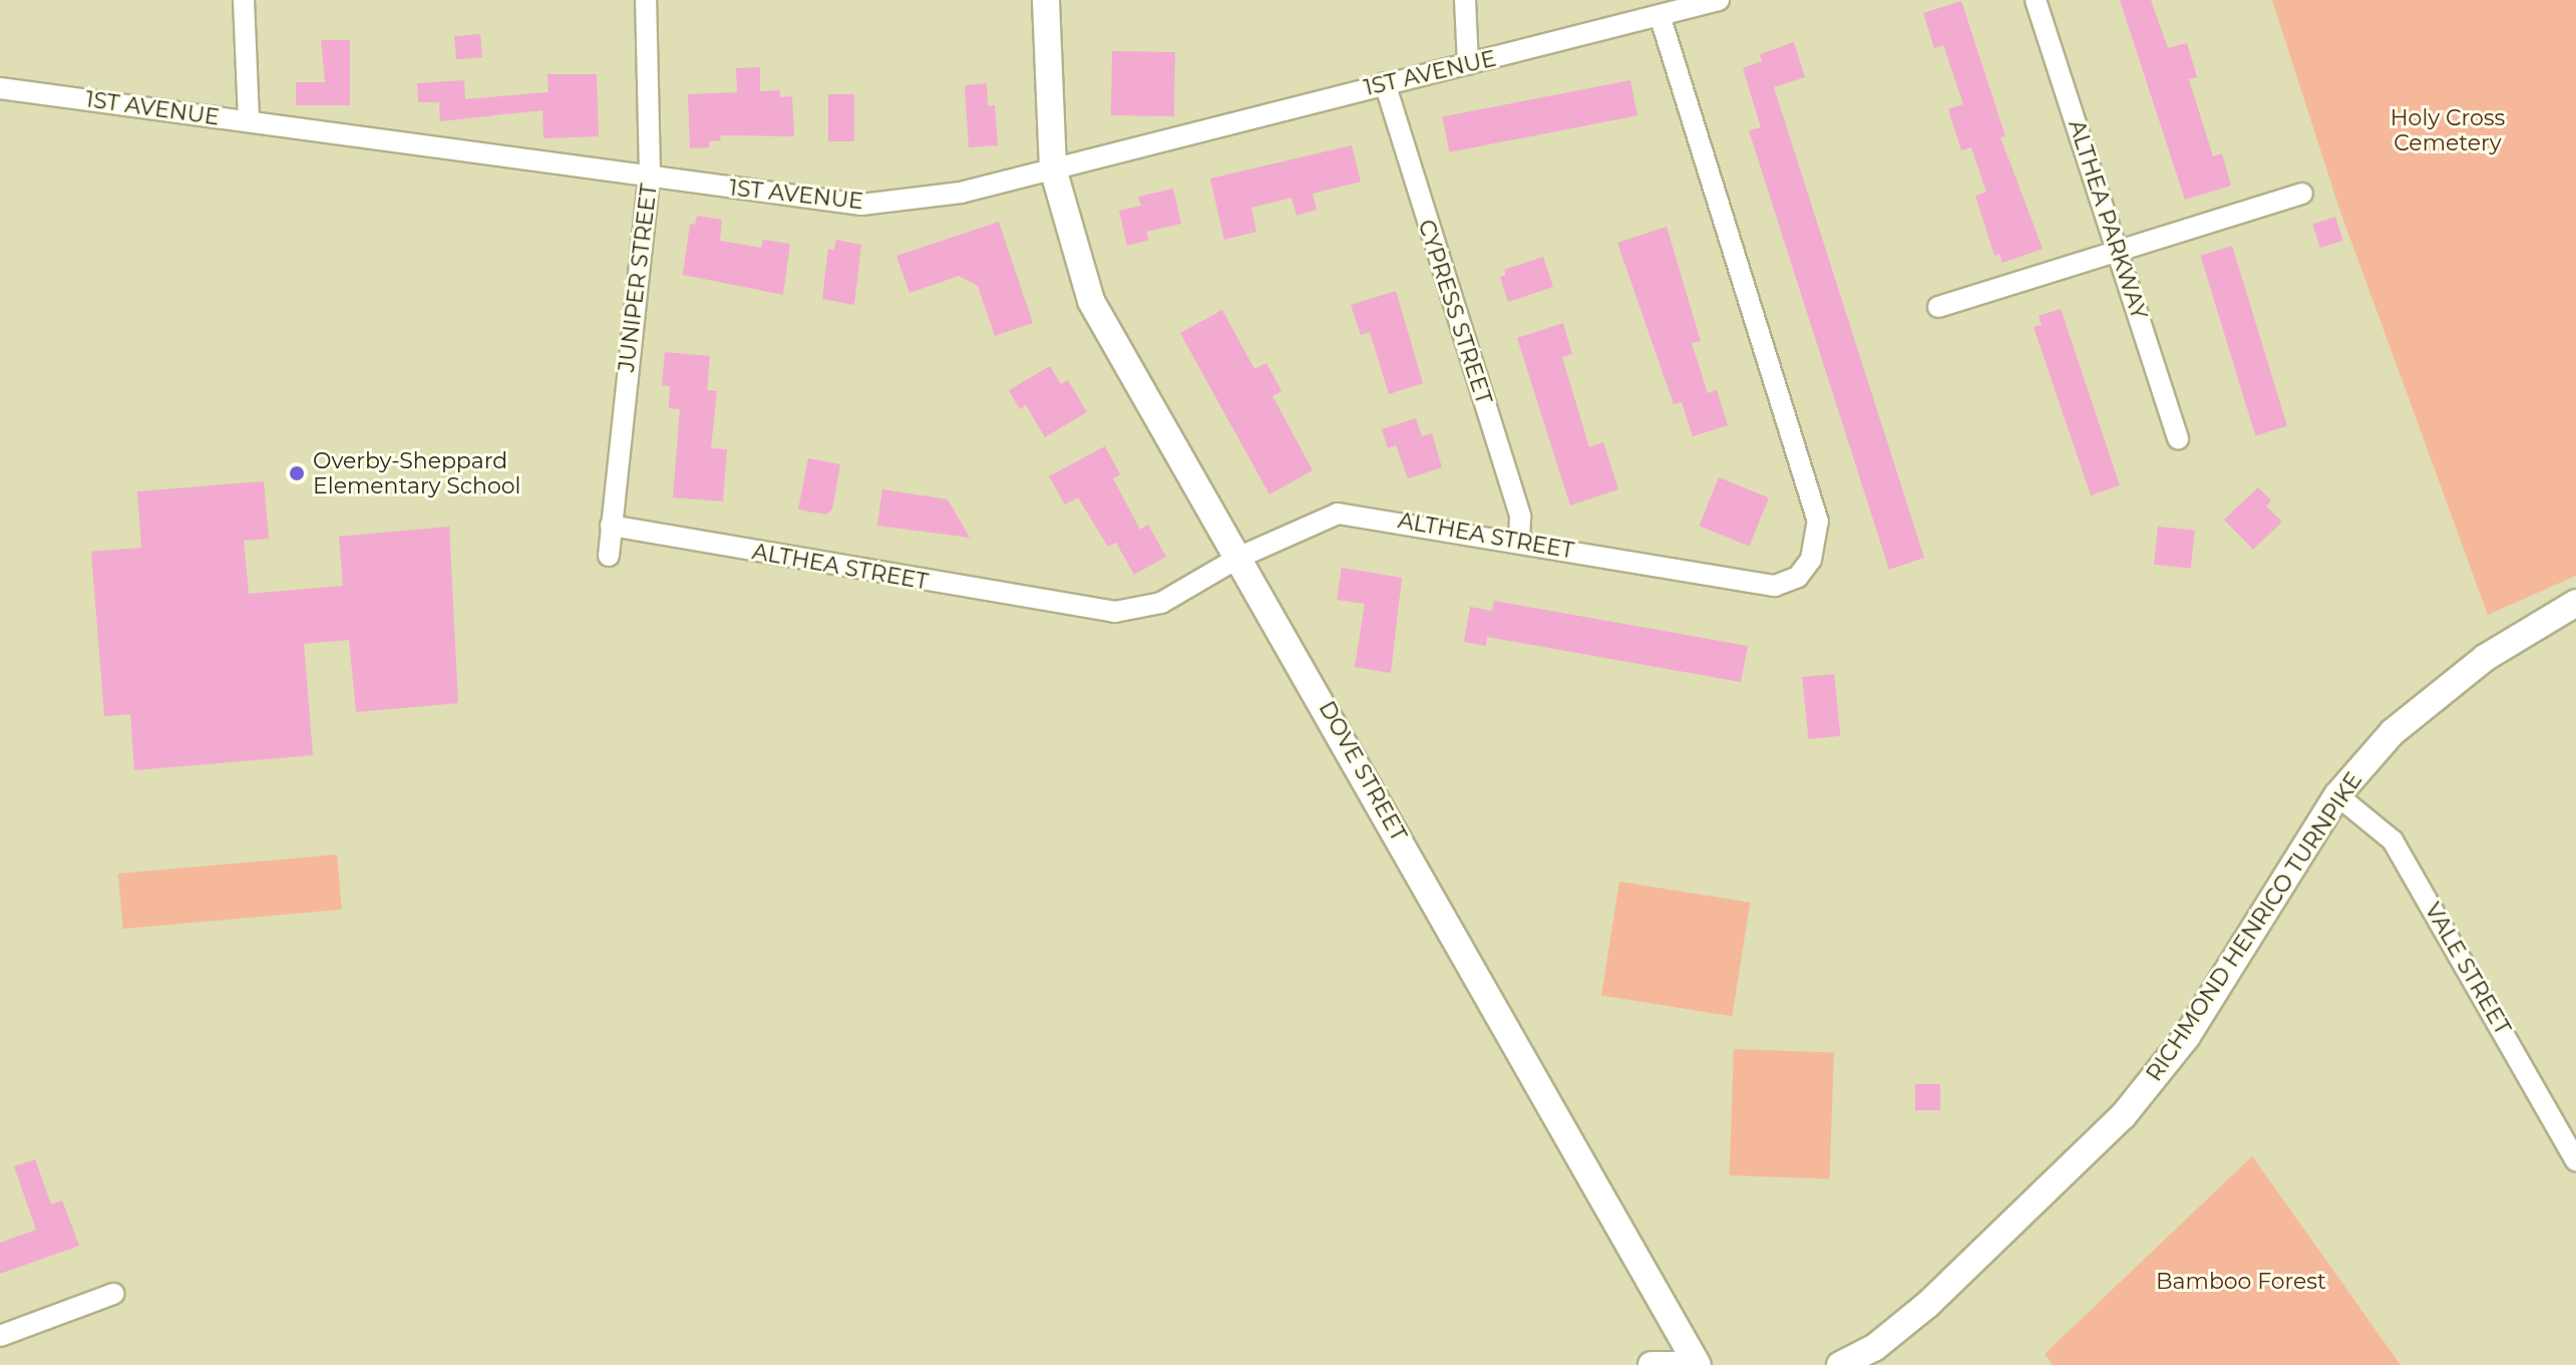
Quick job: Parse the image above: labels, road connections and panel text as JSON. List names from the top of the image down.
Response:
{
  "streets": {
    "street": [
      "1ST AVENUE",
      "ALTHEA PARKWAY",
      "JUNIPER STREET",
      "CYPRESS STREET",
      "ALTHEA STREET",
      "DOVE STREET",
      "RICHMOND HENRICO TURNPIKE",
      "VALE STREET"
    ]
  },
  "crossings": [
    ["1ST AVENUE", "JUNIPER STREET"],
    ["1ST AVENUE", "CYPRESS STREET"],
    ["1ST AVENUE", "ALTHEA STREET"],
    ["1ST AVENUE", "DOVE STREET"],
    ["JUNIPER STREET", "ALTHEA STREET"],
    ["CYPRESS STREET", "ALTHEA STREET"],
    ["ALTHEA STREET", "DOVE STREET"],
    ["RICHMOND HENRICO TURNPIKE", "VALE STREET"]
  ],
  "parks": ["Holy Cross Cemetery", "Bamboo Forest"],
  "places": ["Overby-Sheppard Elementary School"]
}
